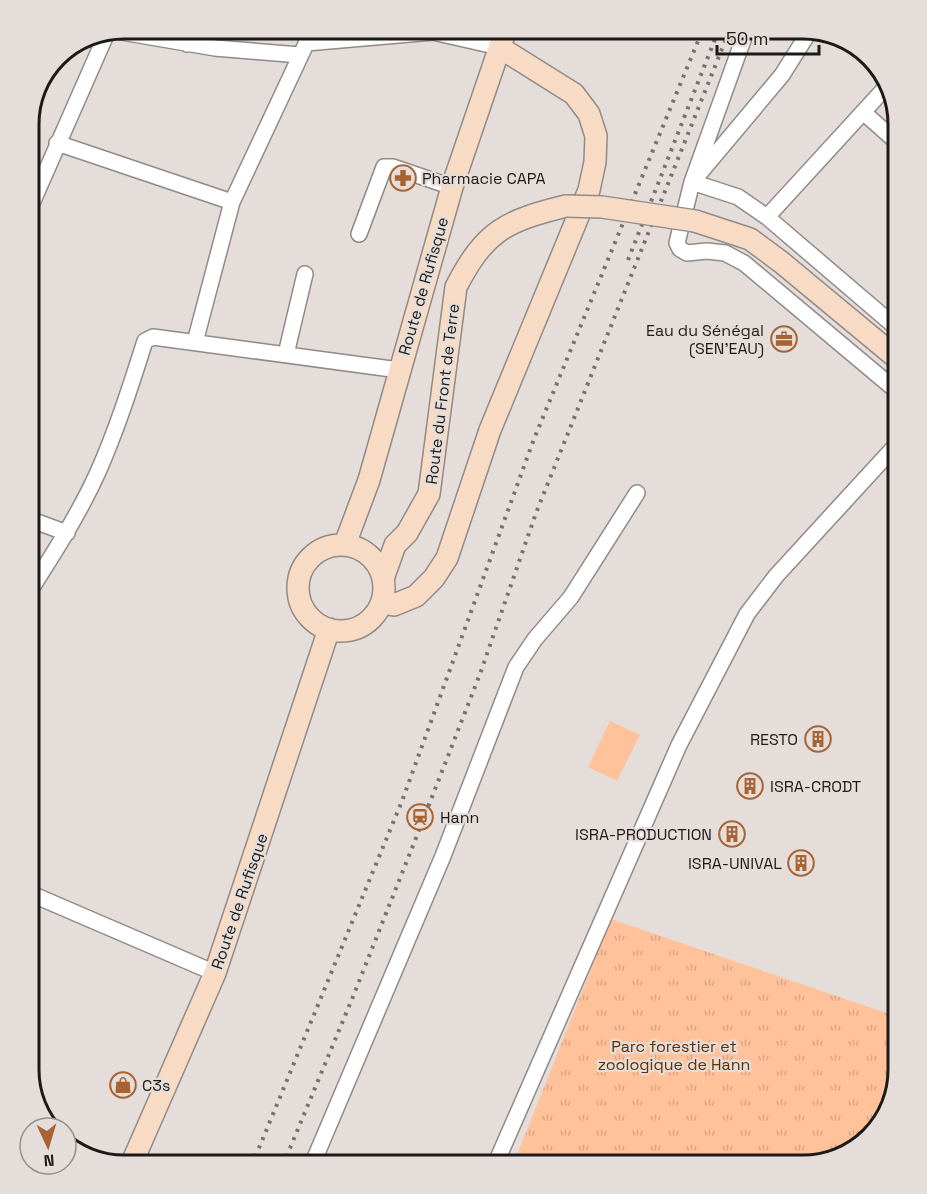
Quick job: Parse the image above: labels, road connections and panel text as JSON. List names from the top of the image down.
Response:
{
  "streets": {
    "main road": ["Route de Rufisque", "Route du Front de Terre"]
  },
  "crossings": [
    ["Route de Rufisque", "Route du Front de Terre"]
  ],
  "parks": ["Parc forestier et zoologique de Hann"],
  "places": {
    "pharmacy": ["Pharmacie CAPA"],
    "office": ["Eau du Sénégal (SEN'EAU)"],
    "building": [
      "RESTO",
      "ISRA-CRODT",
      "ISRA-PRODUCTION",
      "ISRA-UNIVAL"
    ],
    "station": ["Hann"],
    "shop": ["C3s"]
  },
  "scale_bar": "50 m",
  "north": "bottom"
}
